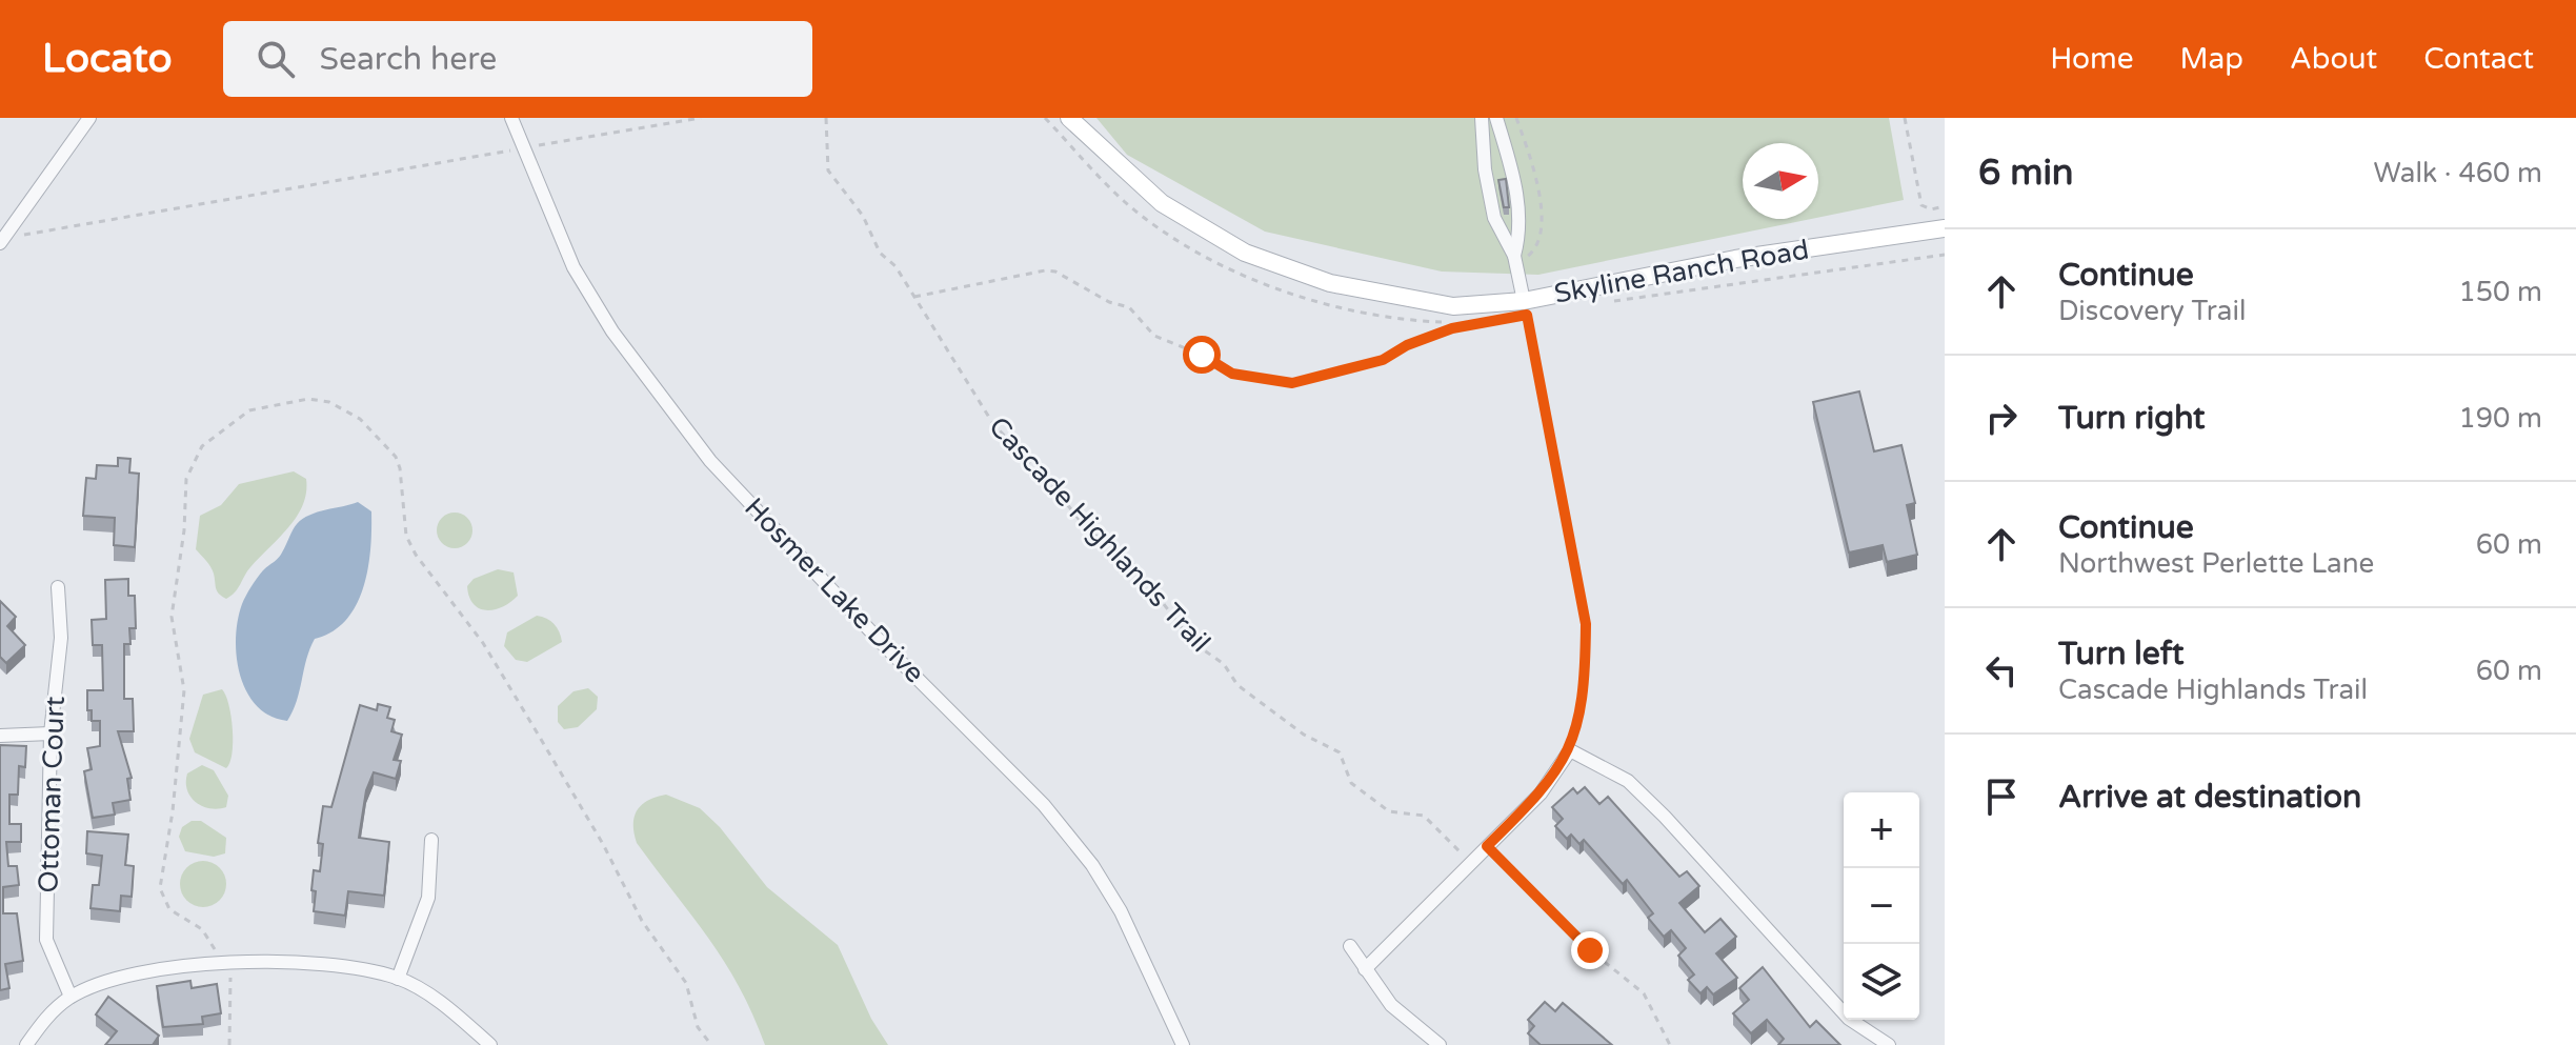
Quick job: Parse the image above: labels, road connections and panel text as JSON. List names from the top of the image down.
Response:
{
  "streets": {
    "street": ["Skyline Ranch Road", "Hosmer Lake Drive", "Ottoman Court"],
    "path": ["Cascade Highlands Trail"]
  },
  "north": "right",
  "page": {
    "header": "Locato",
    "search": "Search here",
    "nav": [
      "Home",
      "Map",
      "About",
      "Contact"
    ],
    "heading": ["6 min", "Walk · 460 m"],
    "list": [
      ["Continue", "Discovery Trail", "150 m"],
      ["Turn right", "190 m"],
      ["Continue", "Northwest Perlette Lane", "60 m"],
      ["Turn left", "Cascade Highlands Trail", "60 m"],
      "Arrive at destination"
    ],
    "map_buttons": ["+", "−"]
  }
}
